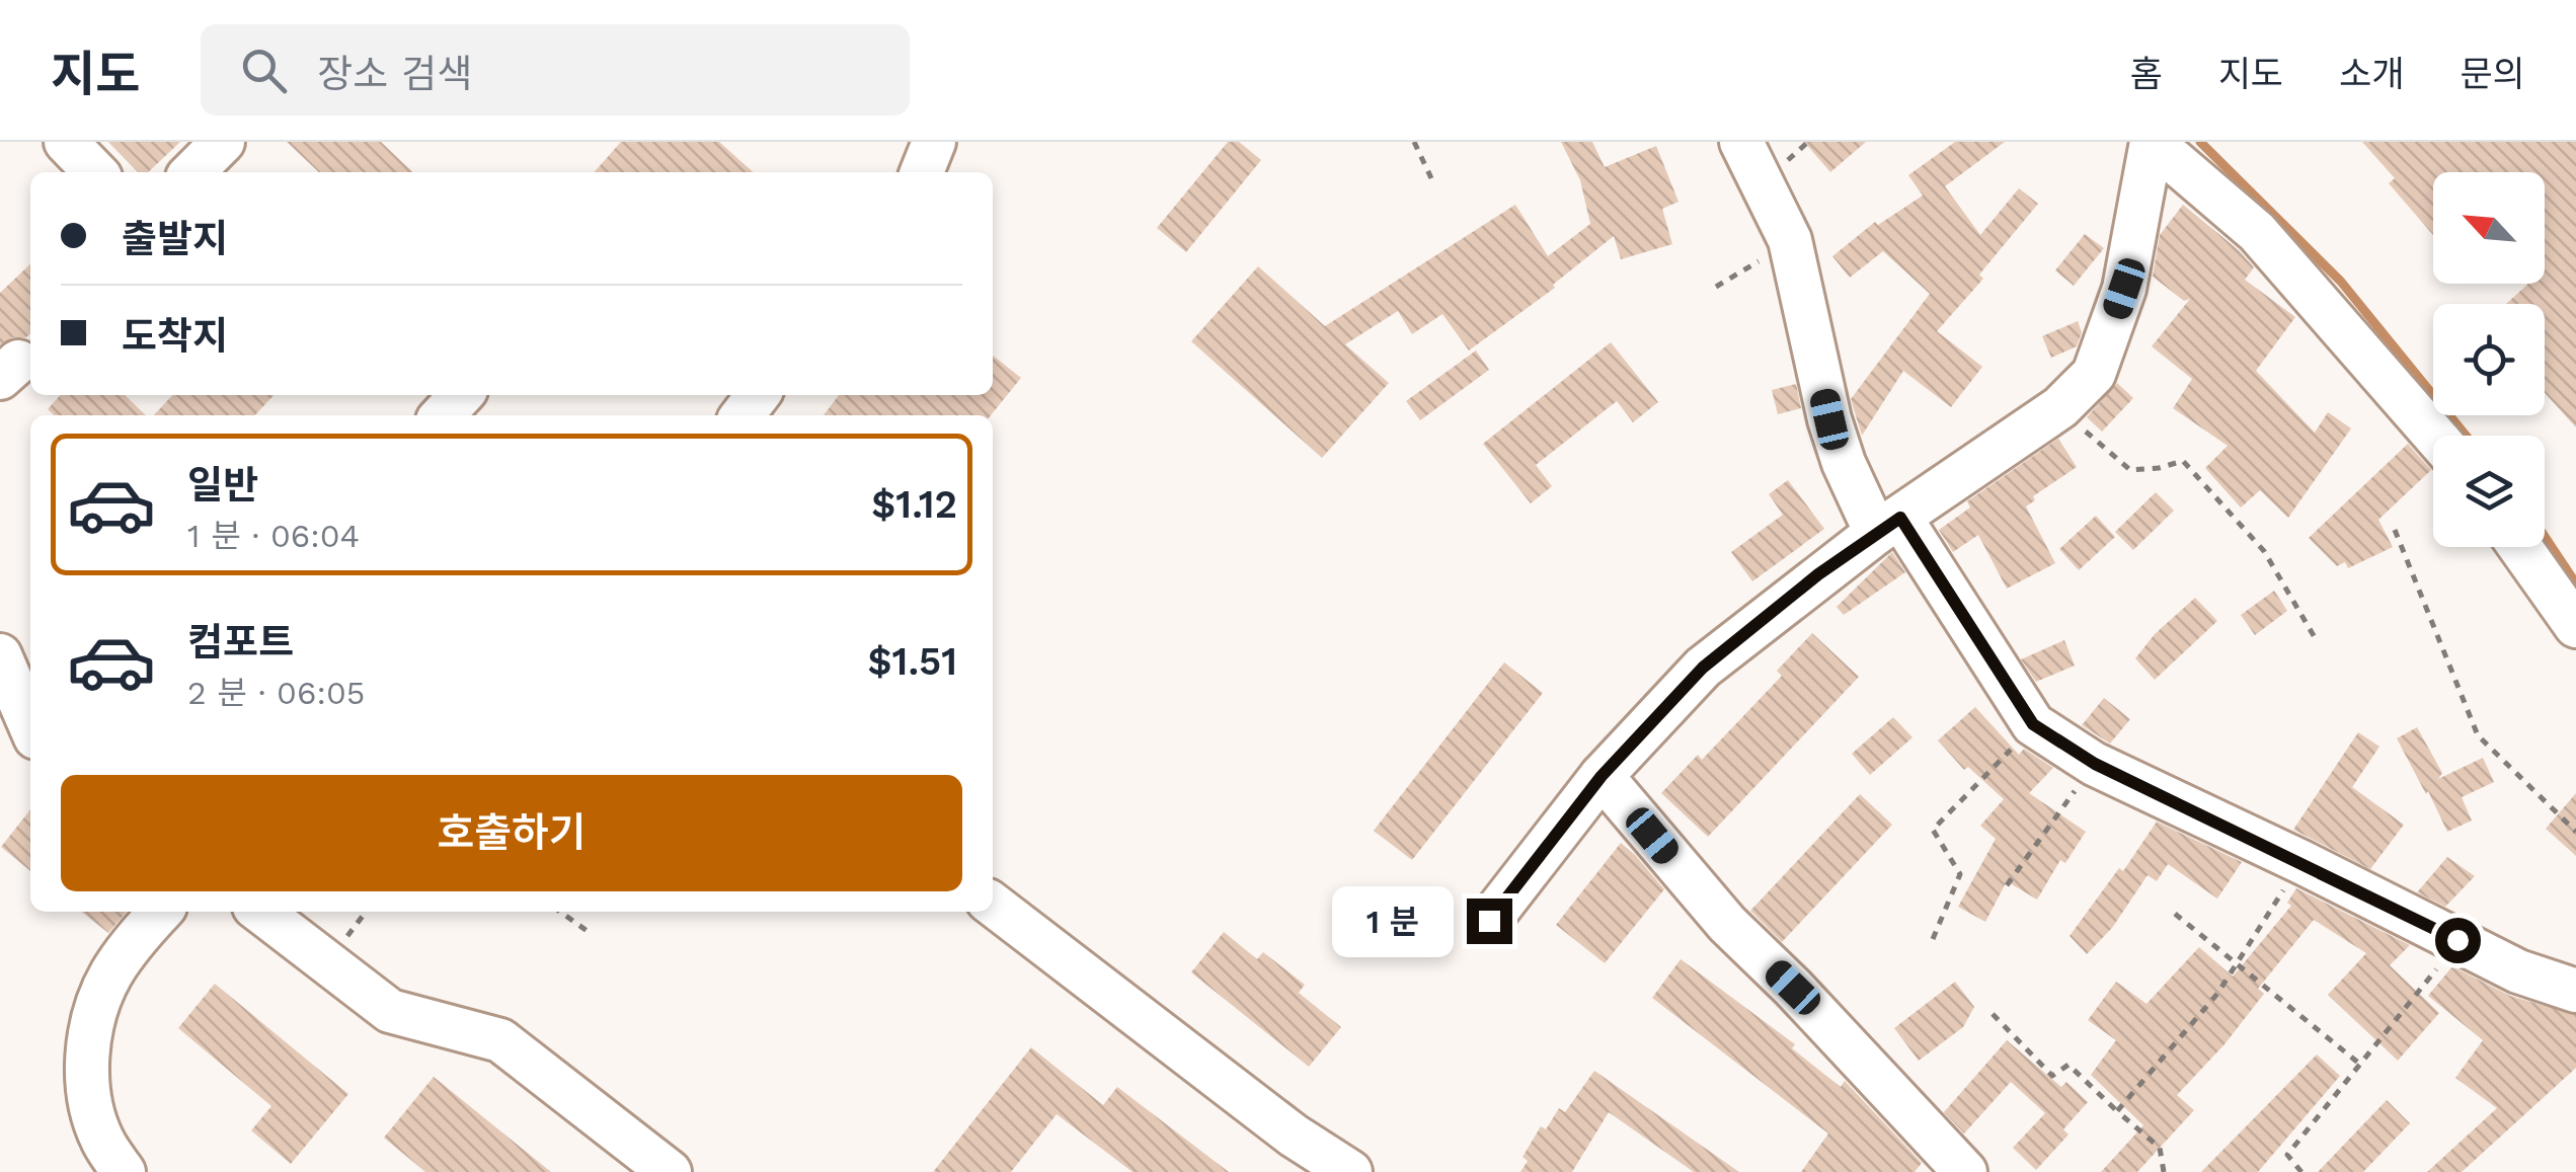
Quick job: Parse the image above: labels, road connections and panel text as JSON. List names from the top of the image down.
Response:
{
  "north": "top left",
  "page": {
    "header": "지도",
    "search": "장소 검색",
    "nav": [
      "홈",
      "지도",
      "소개",
      "문의"
    ],
    "banner": ["출발지", "도착지"],
    "list": [
      {
        "name": "일반",
        "note": "1 분 · 06:04",
        "value": "$1.12"
      },
      {
        "name": "컴포트",
        "note": "2 분 · 06:05",
        "value": "$1.51"
      }
    ],
    "buttons": "호출하기",
    "bubble": "1 분"
  }
}
